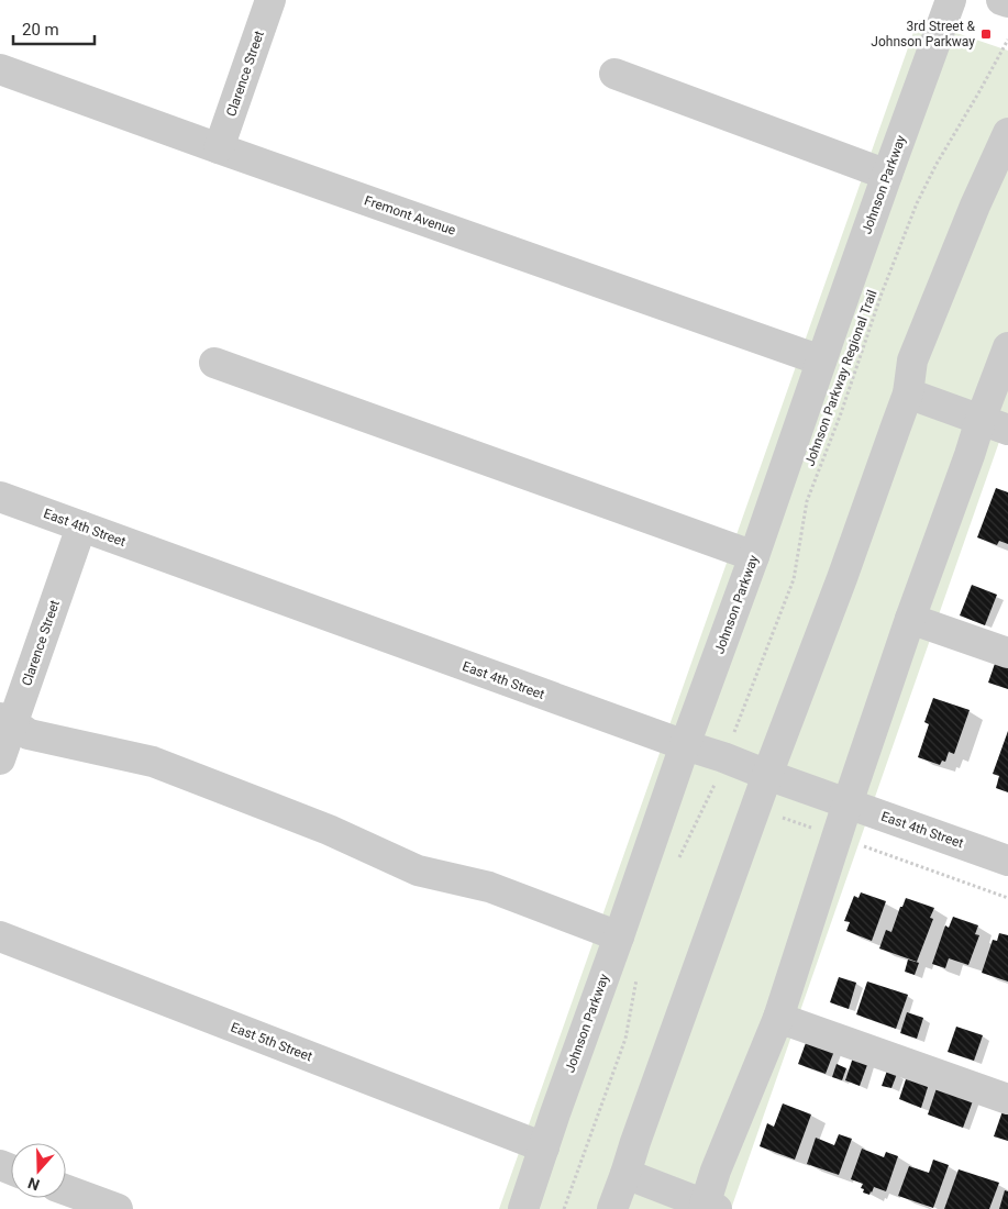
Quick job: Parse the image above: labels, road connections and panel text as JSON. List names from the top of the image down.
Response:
{
  "streets": {
    "street": [
      "Clarence Street",
      "Johnson Parkway",
      "Fremont Avenue",
      "East 4th Street",
      "East 5th Street"
    ],
    "path": ["Johnson Parkway Regional Trail"]
  },
  "crossings": [
    ["Clarence Street", "Fremont Avenue"],
    ["Clarence Street", "East 4th Street"],
    ["Johnson Parkway", "Fremont Avenue"],
    ["Johnson Parkway", "East 4th Street"],
    ["Johnson Parkway", "East 5th Street"]
  ],
  "places": {
    "transit": ["3rd Street & Johnson Parkway"]
  },
  "scale_bar": "20 m",
  "north": "bottom"
}
